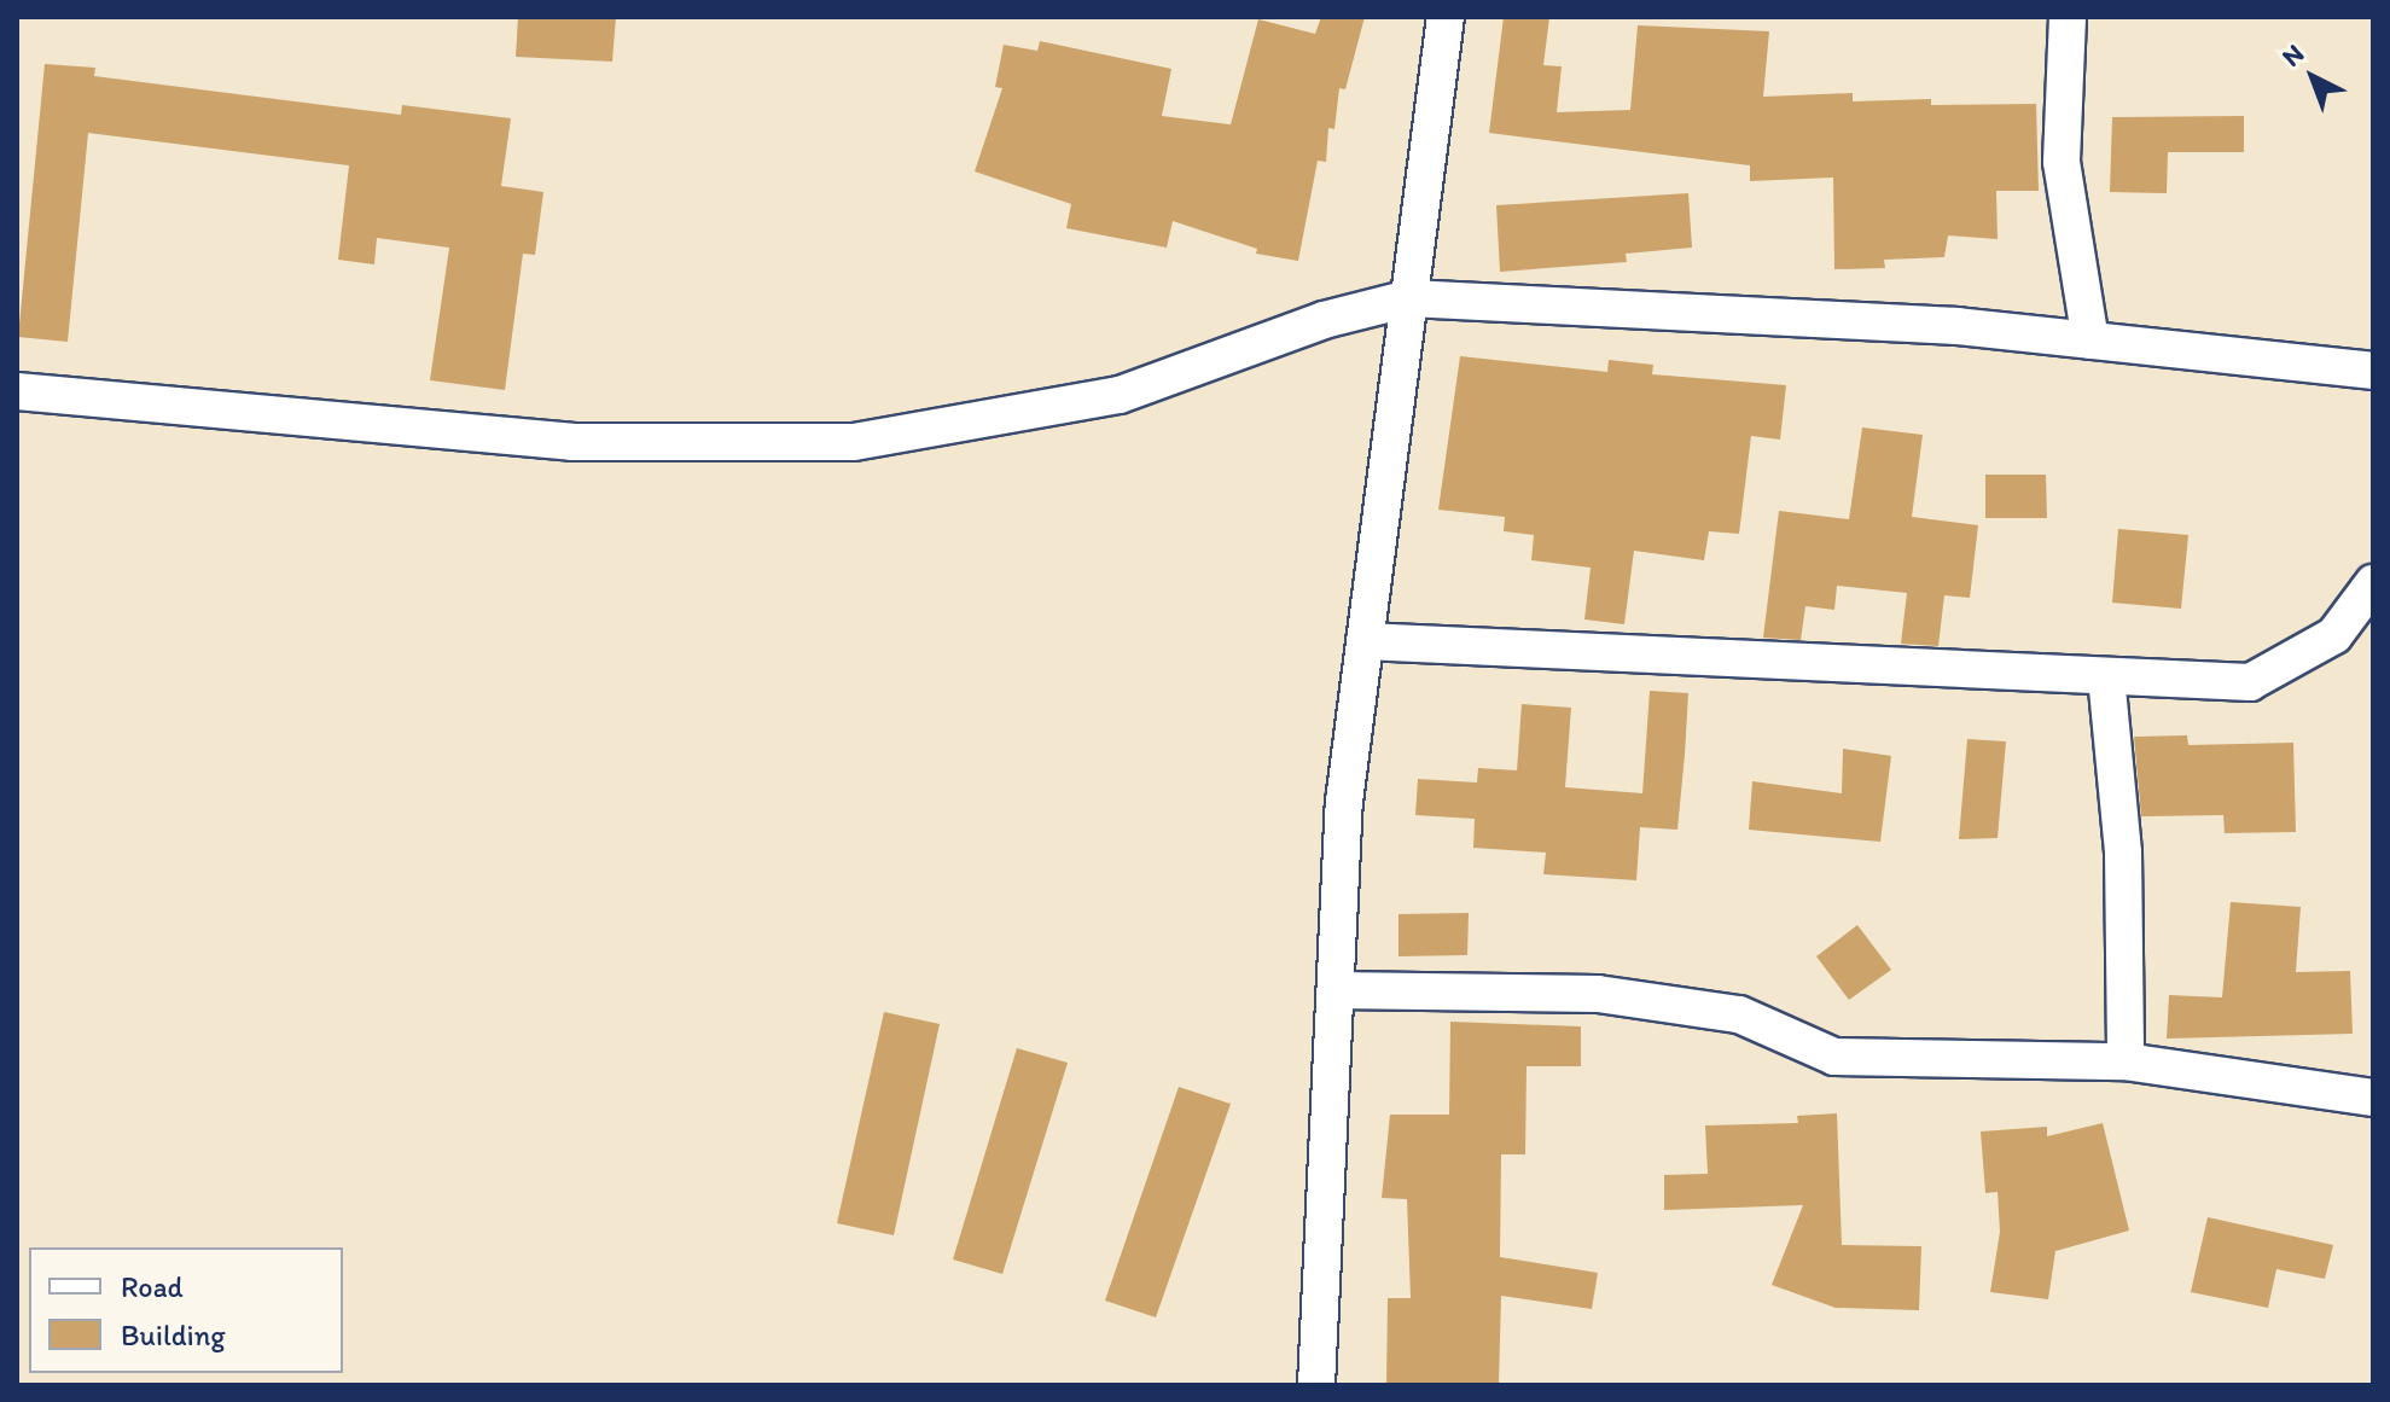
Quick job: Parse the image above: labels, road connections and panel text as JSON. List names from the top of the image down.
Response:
{
  "legend": ["Road", "Building"],
  "north": "top left"
}
